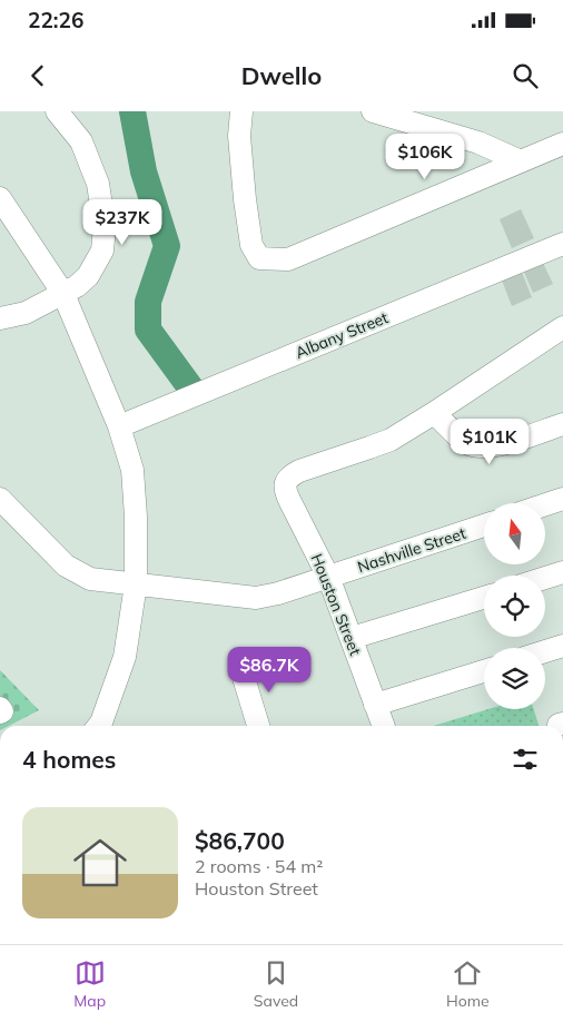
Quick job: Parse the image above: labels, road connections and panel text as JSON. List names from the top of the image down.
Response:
{
  "streets": {
    "street": ["Albany Street", "Nashville Street", "Houston Street"]
  },
  "crossings": [
    ["Nashville Street", "Houston Street"]
  ],
  "north": "top",
  "page": {
    "status": "22:26",
    "header": "Dwello",
    "price": [
      "$106K",
      "$237K",
      "$101K",
      "$86.7K"
    ],
    "heading": "4 homes",
    "list": [
      {
        "name": "$86,700",
        "note": "2 rooms · 54 m² · Houston Street"
      }
    ],
    "tabs": ["Map", "Saved", "Home"]
  }
}
